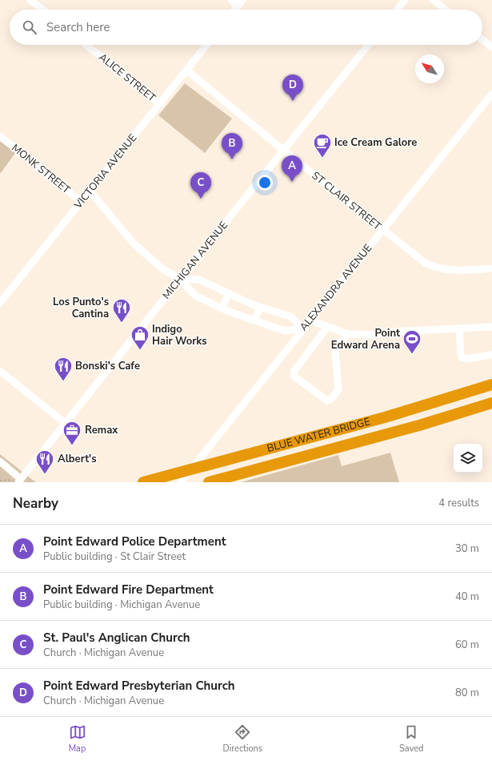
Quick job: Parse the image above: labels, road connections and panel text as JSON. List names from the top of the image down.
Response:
{
  "streets": {
    "highway": ["BLUE WATER BRIDGE"],
    "street": [
      "ALICE STREET",
      "MONK STREET",
      "VICTORIA AVENUE",
      "ST CLAIR STREET",
      "MICHIGAN AVENUE",
      "ALEXANDRA AVENUE"
    ]
  },
  "crossings": [
    ["ALICE STREET", "VICTORIA AVENUE"],
    ["MONK STREET", "VICTORIA AVENUE"],
    ["VICTORIA AVENUE", "ST CLAIR STREET"],
    ["ST CLAIR STREET", "MICHIGAN AVENUE"],
    ["ST CLAIR STREET", "ALEXANDRA AVENUE"]
  ],
  "places": {
    "cafe": ["Ice Cream Galore"],
    "restaurant": ["Los Punto's Cantina", "Bonski's Cafe", "Albert's"],
    "shop": ["Indigo Hair Works"],
    "sports": ["Point Edward Arena"],
    "office": ["Remax"]
  },
  "north": "top left",
  "page": {
    "search": "Search here",
    "pins": [
      "D",
      "B",
      "A",
      "C"
    ],
    "heading": ["Nearby", "4 results"],
    "list": [
      {
        "mark": "A",
        "name": "Point Edward Police Department",
        "note": "Public building · St Clair Street",
        "value": "30 m"
      },
      {
        "mark": "B",
        "name": "Point Edward Fire Department",
        "note": "Public building · Michigan Avenue",
        "value": "40 m"
      },
      {
        "mark": "C",
        "name": "St. Paul's Anglican Church",
        "note": "Church · Michigan Avenue",
        "value": "60 m"
      },
      {
        "mark": "D",
        "name": "Point Edward Presbyterian Church",
        "note": "Church · Michigan Avenue",
        "value": "80 m"
      }
    ],
    "nav": ["Map", "Directions", "Saved"]
  }
}
